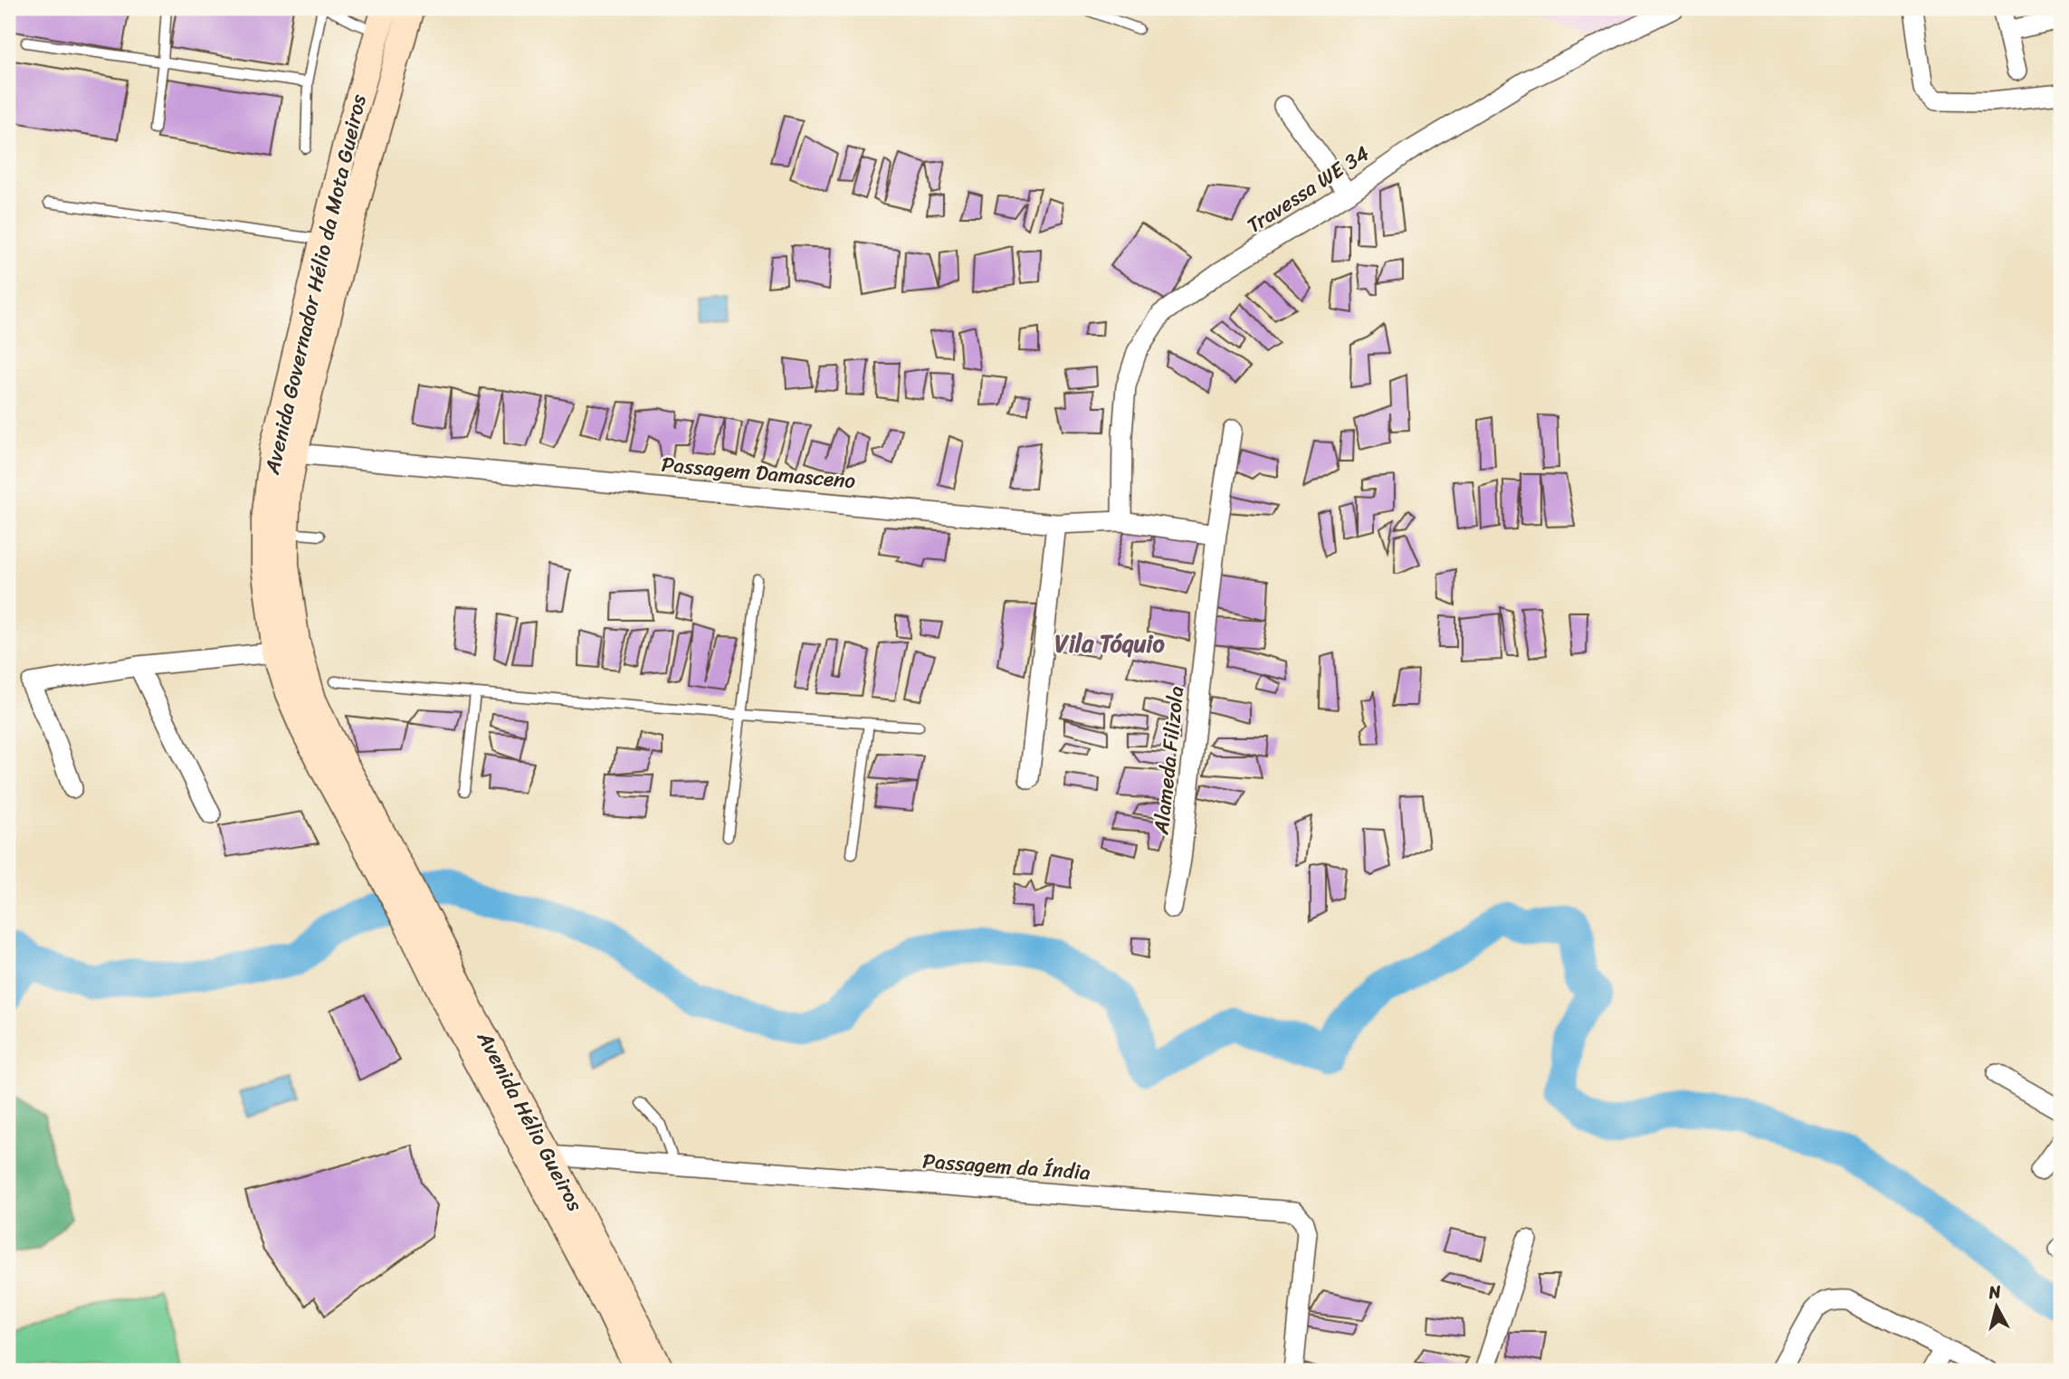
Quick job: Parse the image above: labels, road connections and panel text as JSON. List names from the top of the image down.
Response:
{
  "streets": {
    "main road": ["Avenida Governador Hélio da Mota Gueiros", "Avenida Hélio Gueiros"],
    "street": [
      "Travessa WE 34",
      "Passagem Damasceno",
      "Alameda Filizola",
      "Passagem da Índia"
    ]
  },
  "crossings": [
    ["Travessa WE 34", "Passagem Damasceno"],
    ["Avenida Governador Hélio da Mota Gueiros", "Passagem Damasceno"],
    ["Avenida Governador Hélio da Mota Gueiros", "Avenida Hélio Gueiros"],
    ["Passagem Damasceno", "Alameda Filizola"],
    ["Avenida Hélio Gueiros", "Passagem da Índia"]
  ],
  "districts": ["Vila Tóquio"],
  "north": "top"
}
